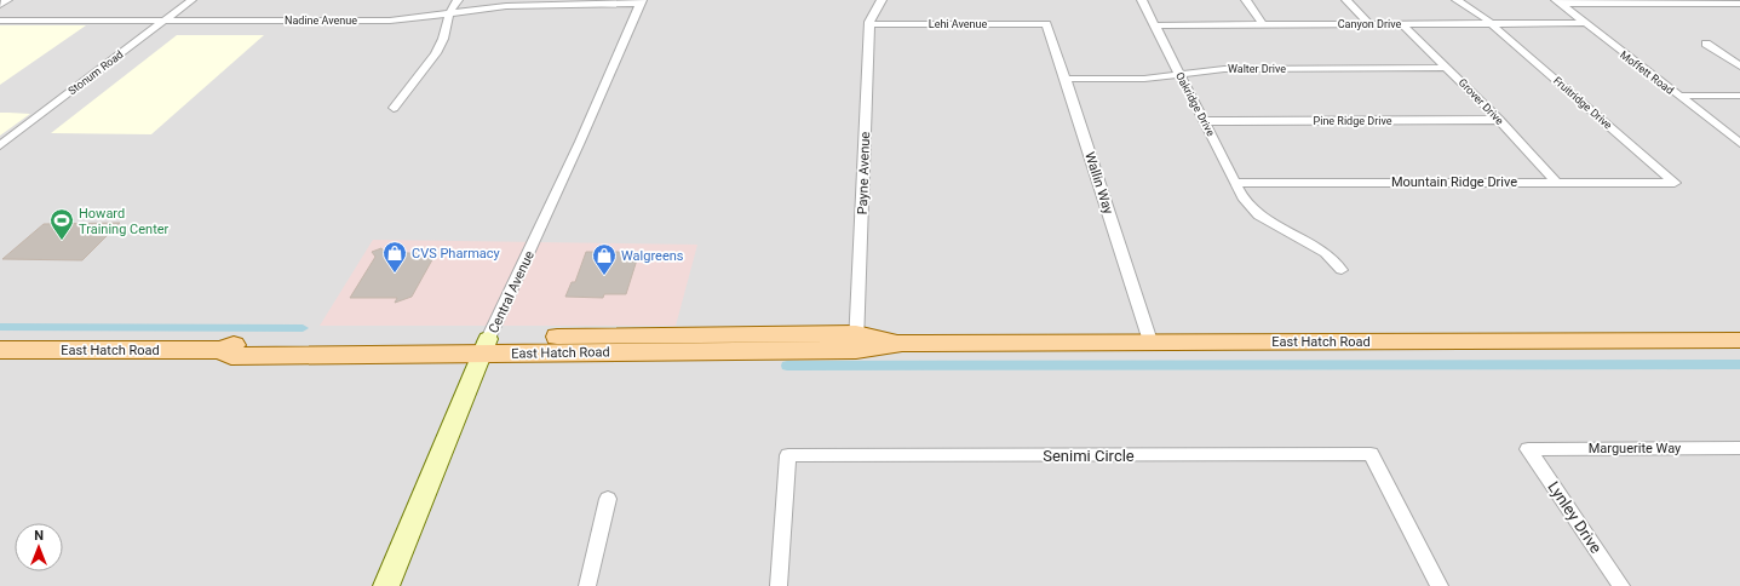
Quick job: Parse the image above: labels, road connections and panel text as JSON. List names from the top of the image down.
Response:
{
  "streets": {
    "main road": ["East Hatch Road"],
    "street": [
      "Nadine Avenue",
      "Lehi Avenue",
      "Canyon Drive",
      "Walter Drive",
      "Stonum Road",
      "Moffett Road",
      "Grover Drive",
      "Fruitridge Drive",
      "Oakridge Drive",
      "Pine Ridge Drive",
      "Payne Avenue",
      "Mountain Ridge Drive",
      "Wallin Way",
      "Central Avenue",
      "Marguerite Way",
      "Senimi Circle",
      "Lynley Drive"
    ]
  },
  "crossings": [
    ["Nadine Avenue", "Stonum Road"],
    ["Nadine Avenue", "Central Avenue"],
    ["Lehi Avenue", "Payne Avenue"],
    ["Lehi Avenue", "Wallin Way"],
    ["Canyon Drive", "Moffett Road"],
    ["Canyon Drive", "Grover Drive"],
    ["Canyon Drive", "Fruitridge Drive"],
    ["Canyon Drive", "Oakridge Drive"],
    ["Walter Drive", "Grover Drive"],
    ["Walter Drive", "Oakridge Drive"],
    ["Walter Drive", "Wallin Way"],
    ["Grover Drive", "Pine Ridge Drive"],
    ["Grover Drive", "Mountain Ridge Drive"],
    ["Fruitridge Drive", "Mountain Ridge Drive"],
    ["Oakridge Drive", "Pine Ridge Drive"],
    ["Oakridge Drive", "Mountain Ridge Drive"],
    ["Payne Avenue", "East Hatch Road"],
    ["Wallin Way", "East Hatch Road"],
    ["Central Avenue", "East Hatch Road"],
    ["Marguerite Way", "Lynley Drive"]
  ],
  "places": {
    "sports": ["Howard Training Center"],
    "shop": ["CVS Pharmacy", "Walgreens"]
  },
  "north": "top"
}
